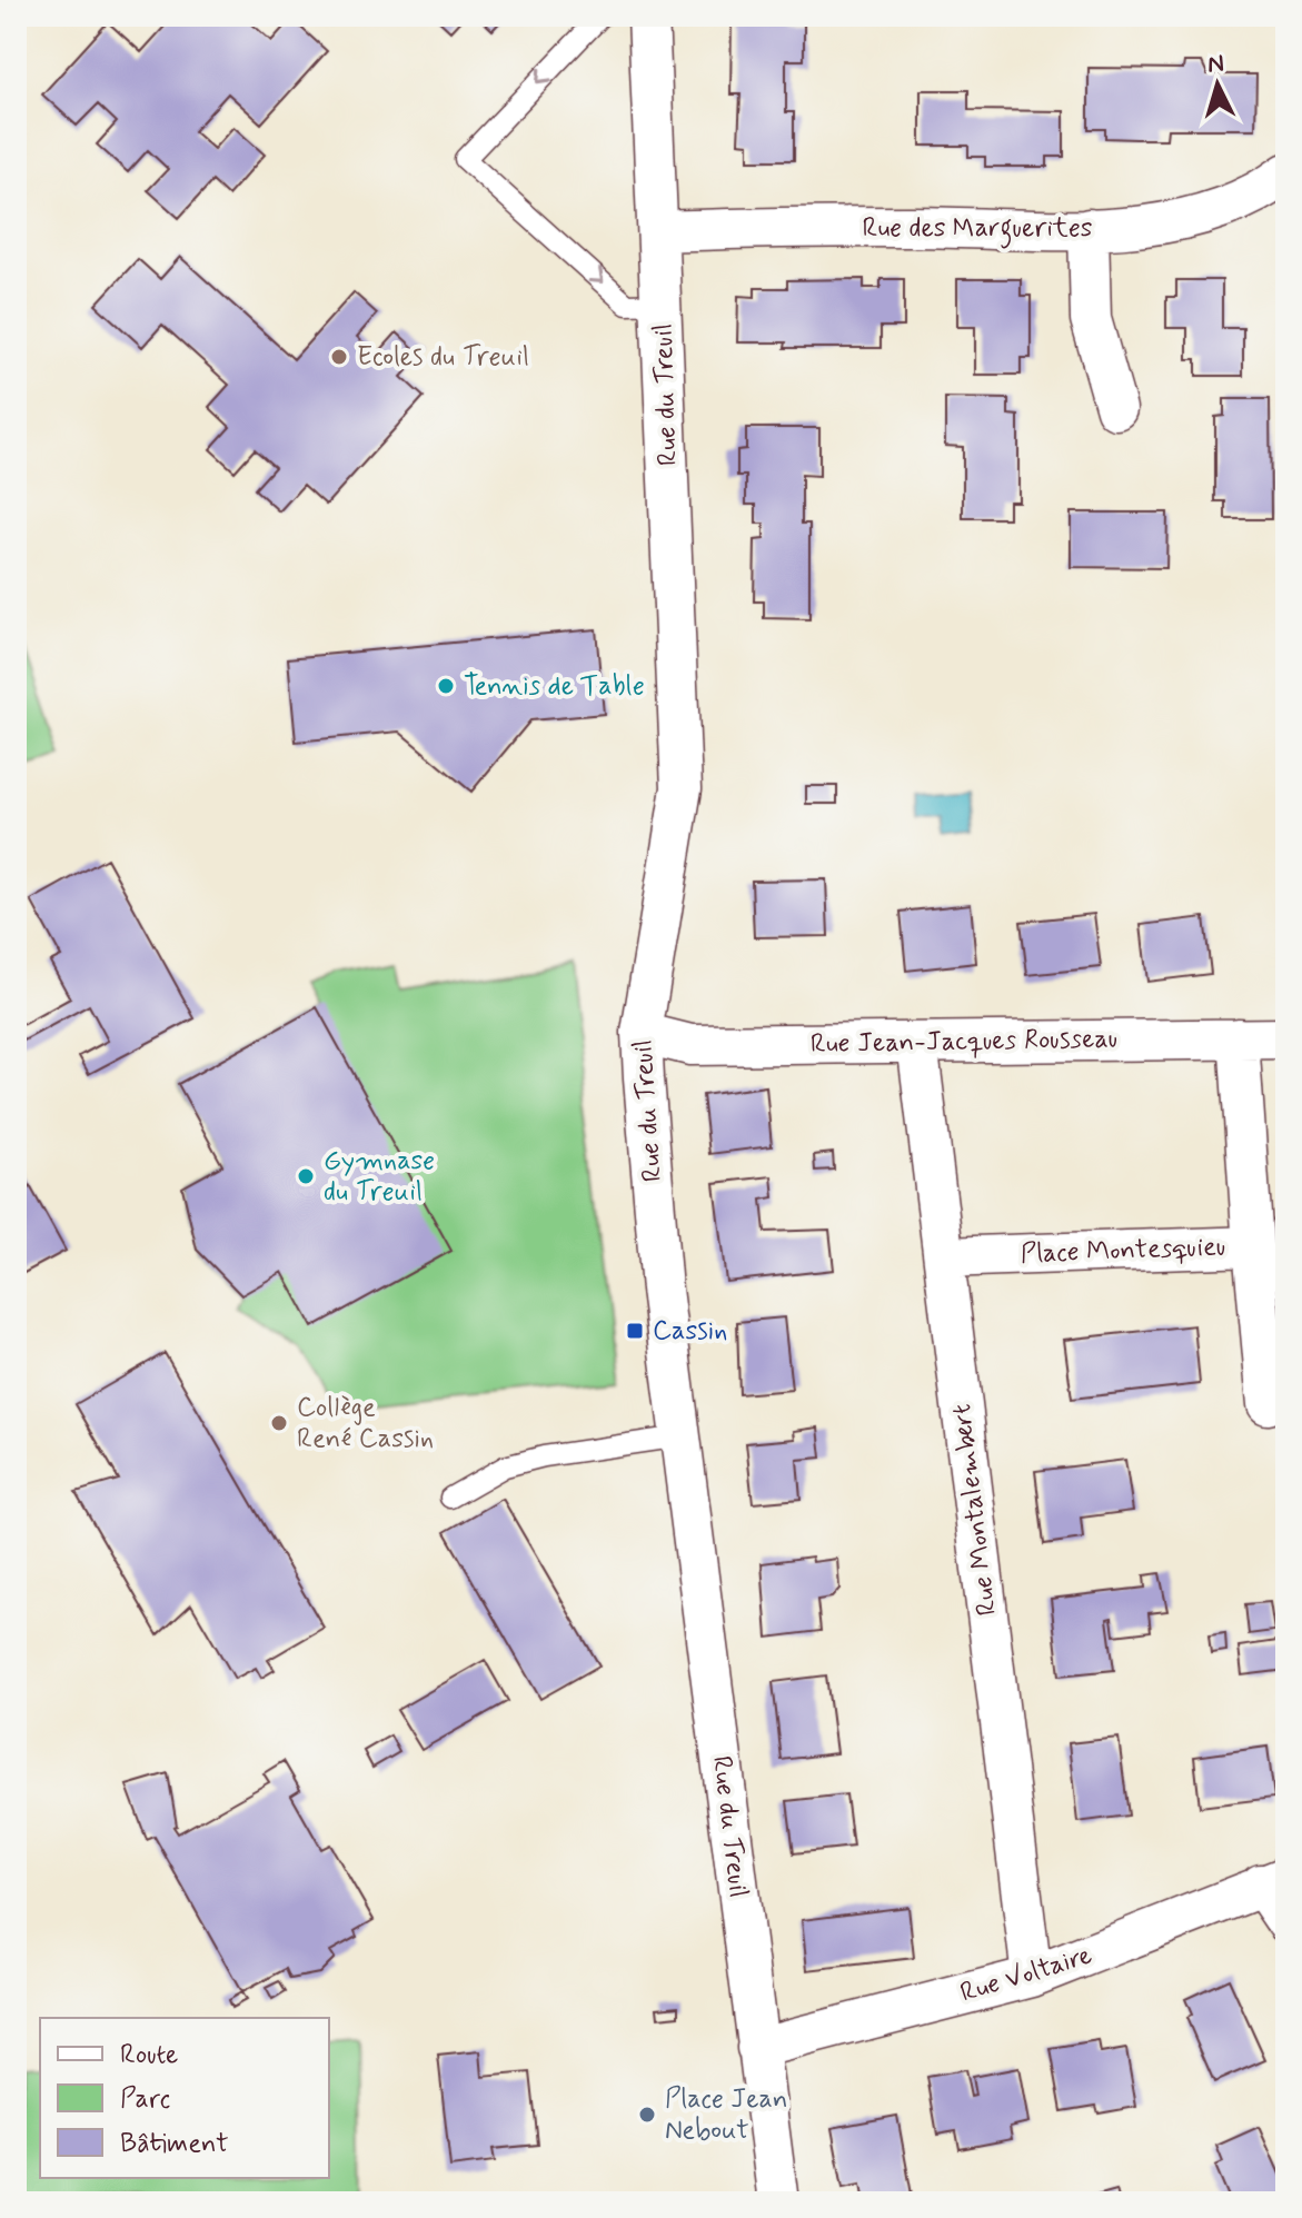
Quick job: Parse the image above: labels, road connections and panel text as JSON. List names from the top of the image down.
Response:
{
  "streets": {
    "street": [
      "Rue des Marguerites",
      "Rue du Treuil",
      "Rue Jean-Jacques Rousseau",
      "Place Montesquieu",
      "Rue Montalembert",
      "Rue Voltaire"
    ]
  },
  "crossings": [
    ["Rue des Marguerites", "Rue du Treuil"],
    ["Rue du Treuil", "Rue Jean-Jacques Rousseau"],
    ["Rue du Treuil", "Rue Voltaire"],
    ["Rue Jean-Jacques Rousseau", "Place Montesquieu"],
    ["Rue Jean-Jacques Rousseau", "Rue Montalembert"],
    ["Place Montesquieu", "Rue Montalembert"],
    ["Rue Montalembert", "Rue Voltaire"]
  ],
  "places": {
    "other": [
      "Ecoles du Treuil",
      "Tennis de Table",
      "Gymnase du Treuil",
      "Collège René Cassin",
      "Place Jean Nebout"
    ],
    "transit": ["Cassin"]
  },
  "legend": ["Route", "Parc", "Bâtiment"],
  "north": "top"
}
